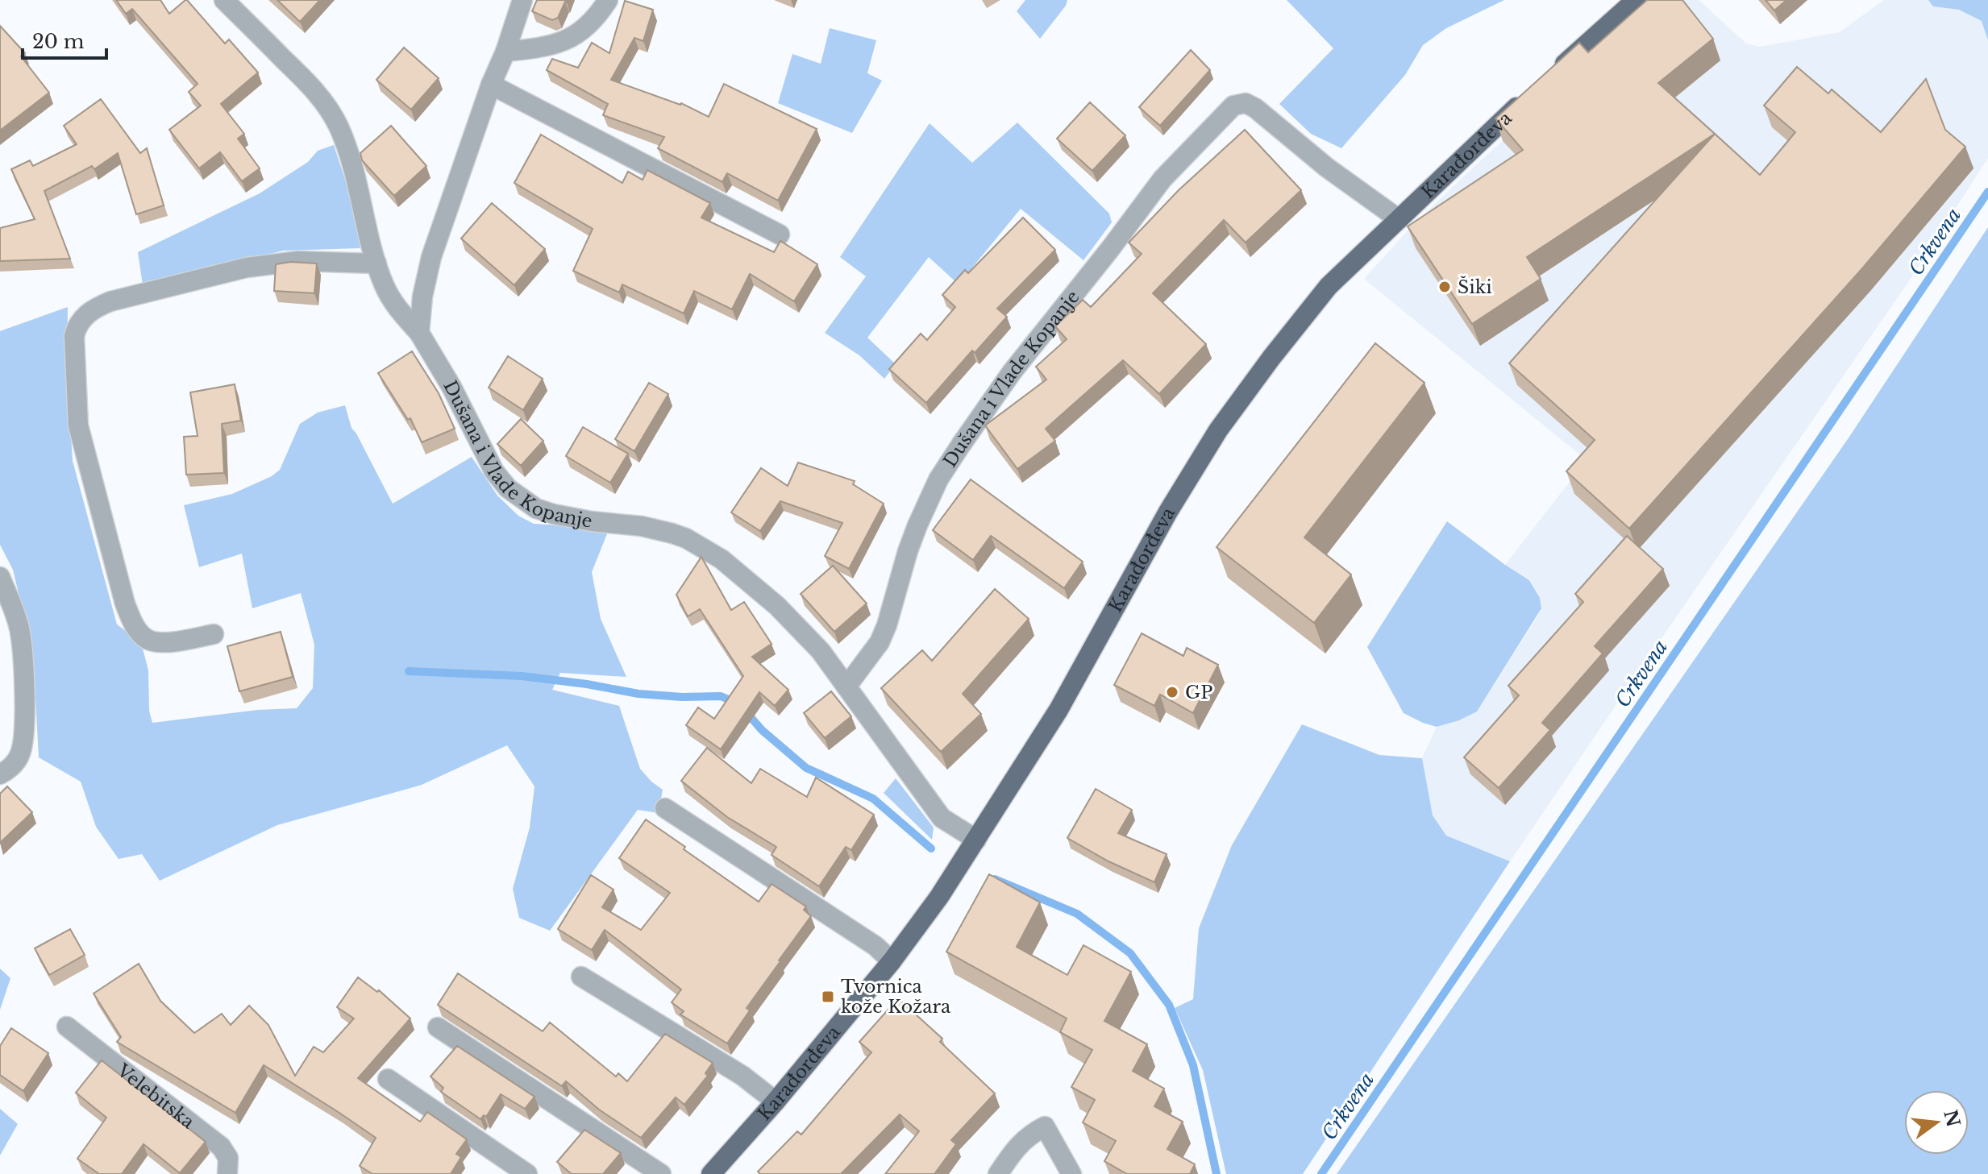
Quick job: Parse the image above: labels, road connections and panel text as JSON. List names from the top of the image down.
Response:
{
  "streets": {
    "main road": ["Karađorđeva"],
    "street": ["Dušana i Vlade Kopanje", "Velebitska"]
  },
  "crossings": [
    ["Karađorđeva", "Dušana i Vlade Kopanje"]
  ],
  "water": ["Crkvena"],
  "places": {
    "other": ["Šiki", "GP"],
    "transit": ["Tvornica kože Kožara"]
  },
  "scale_bar": "20 m",
  "north": "right"
}
